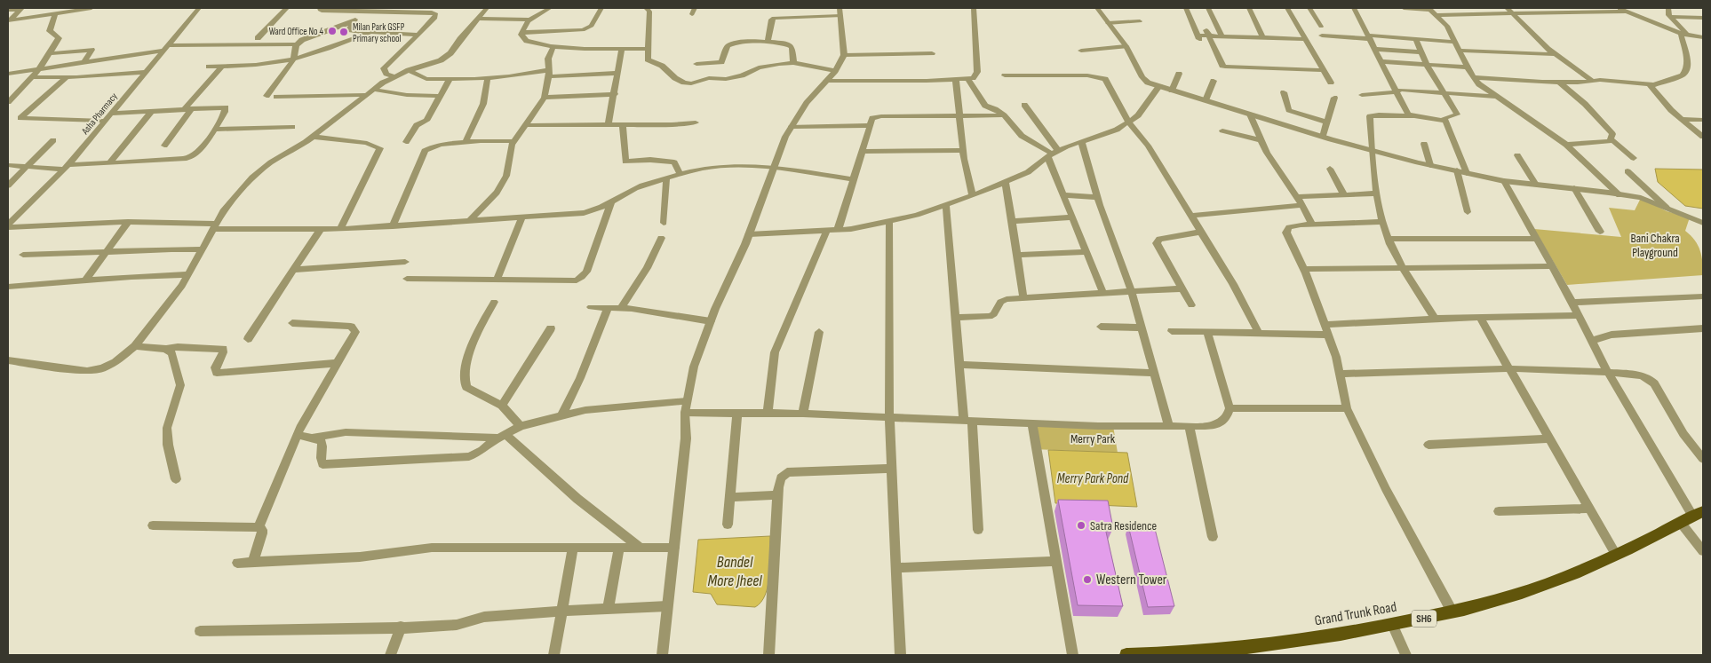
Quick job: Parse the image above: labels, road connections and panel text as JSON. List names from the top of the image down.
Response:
{
  "streets": {
    "main road": ["Grand Trunk Road", "SH6"],
    "street": ["Asha Pharmacy"]
  },
  "water": ["Merry Park Pond", "Bandel More Jheel"],
  "parks": ["Bani Chakra Playground", "Merry Park"],
  "places": [
    "Ward Office No 4",
    "Milan Park GSFP Primary school",
    "Satra Residence",
    "Western Tower"
  ]
}
